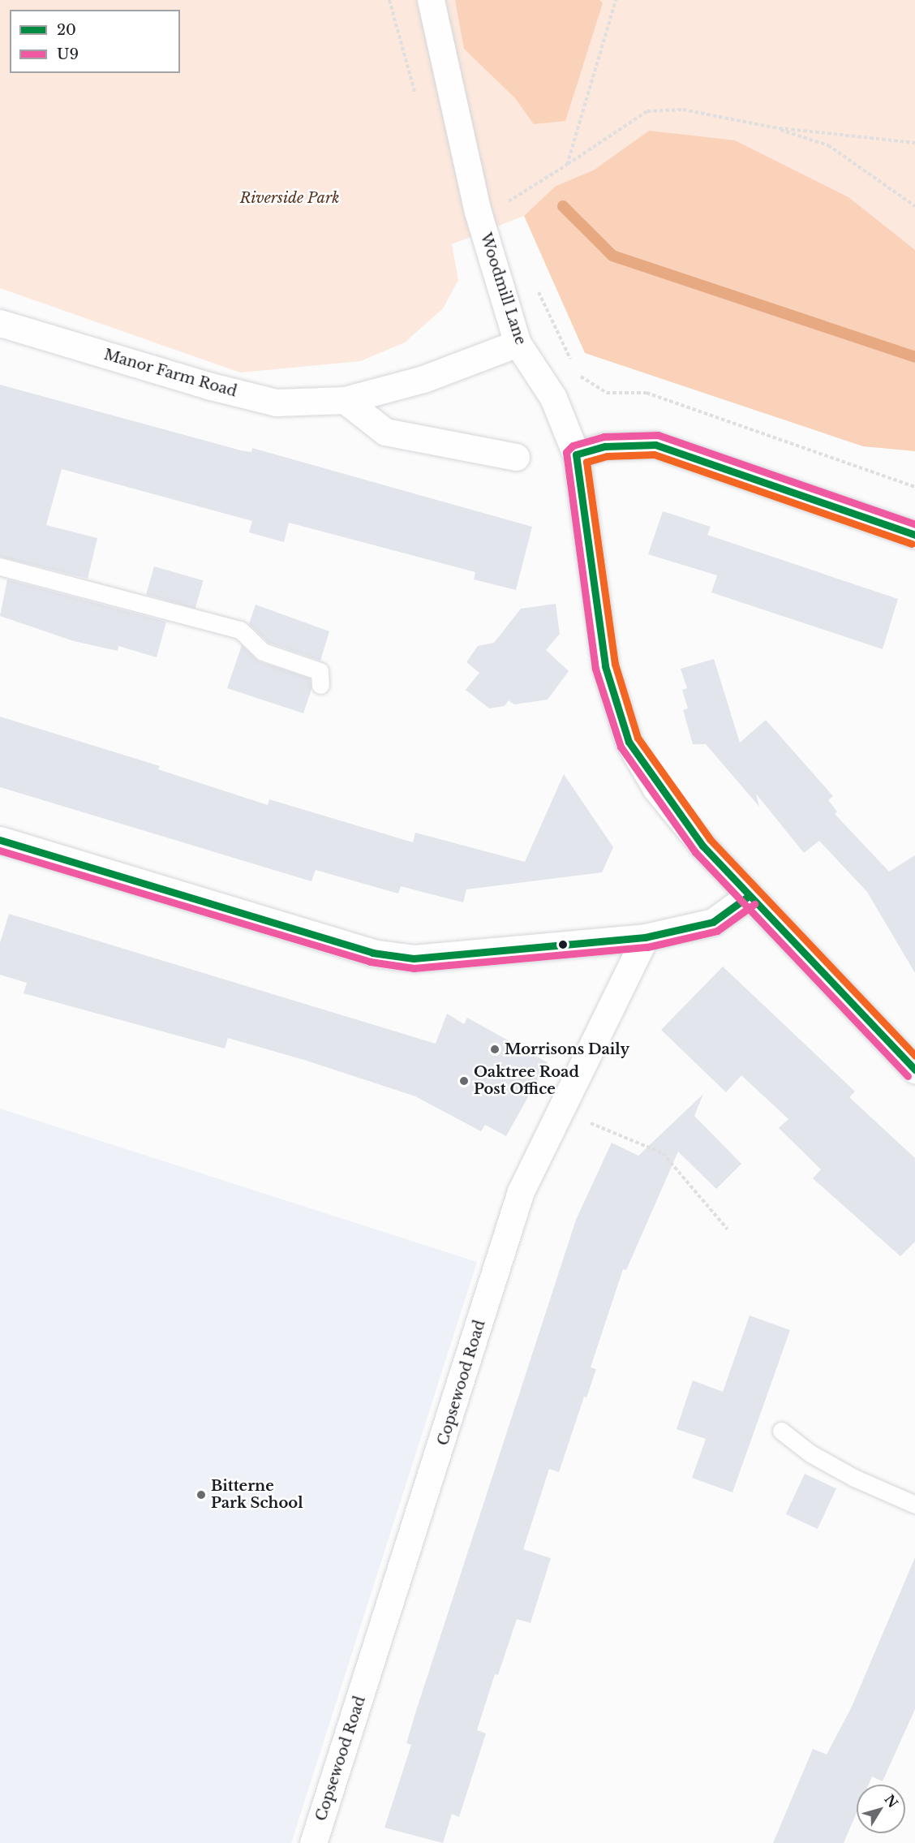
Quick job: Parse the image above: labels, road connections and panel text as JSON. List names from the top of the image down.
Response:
{
  "streets": {
    "street": ["Woodmill Lane", "Manor Farm Road", "Copsewood Road"]
  },
  "crossings": [
    ["Woodmill Lane", "Manor Farm Road"]
  ],
  "parks": ["Riverside Park"],
  "places": ["Morrisons Daily", "Oaktree Road Post Office", "Bitterne Park School"],
  "lines": ["transit line U9", "transit line 20"],
  "legend": ["20", "U9"],
  "north": "top right"
}
